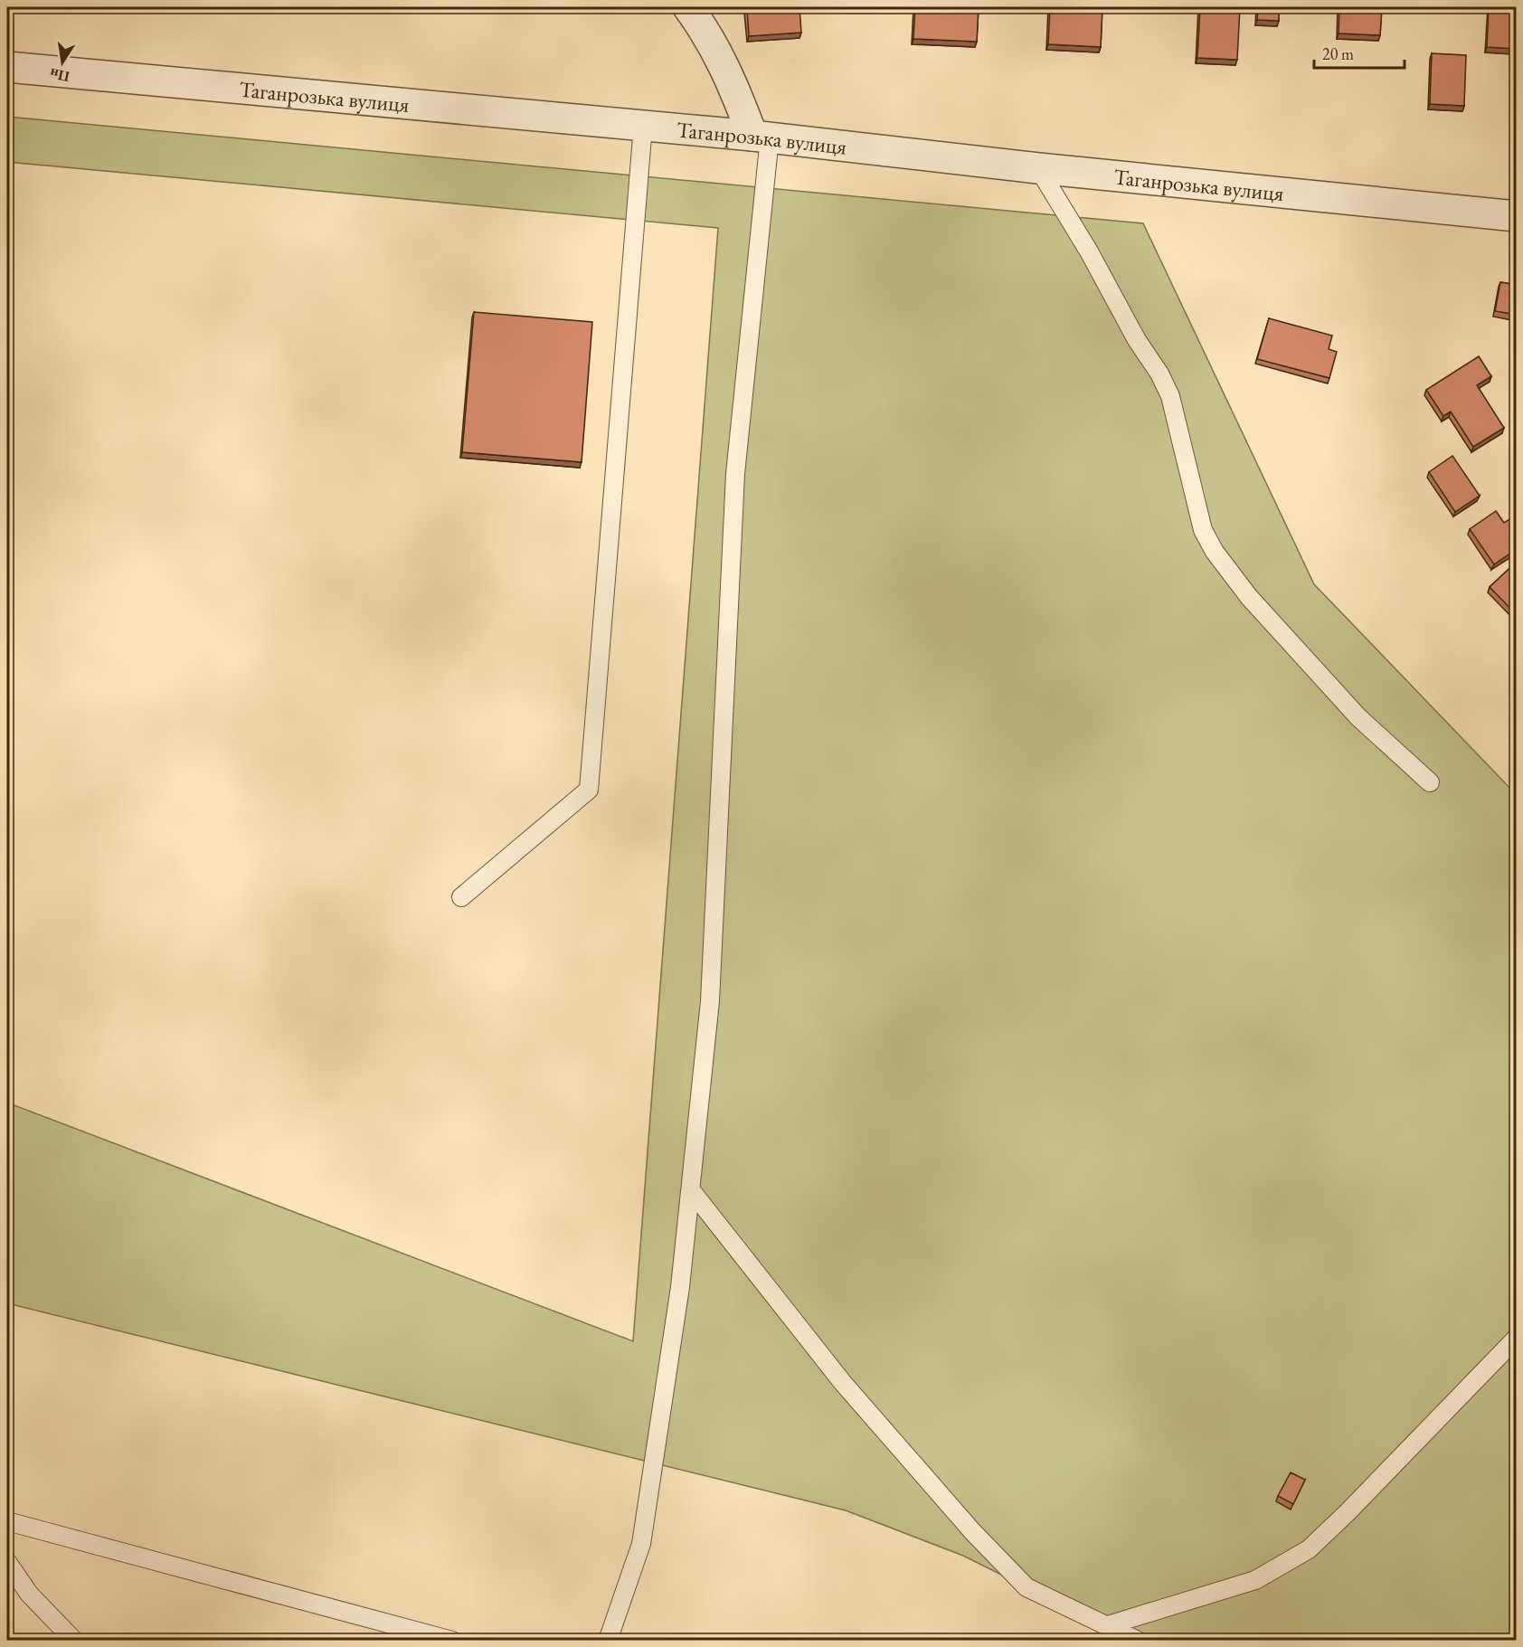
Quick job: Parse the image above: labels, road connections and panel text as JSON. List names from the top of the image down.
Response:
{
  "streets": {
    "street": ["Таганрозька вулиця"]
  },
  "scale_bar": "20 m",
  "north": "bottom"
}
